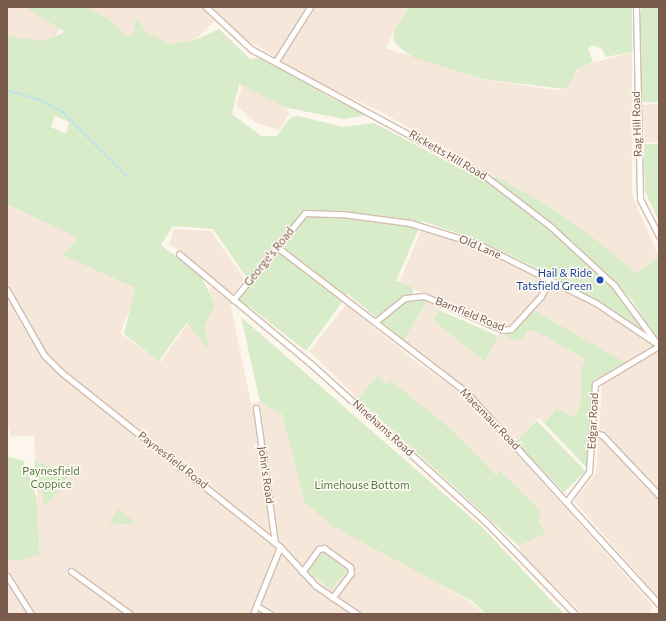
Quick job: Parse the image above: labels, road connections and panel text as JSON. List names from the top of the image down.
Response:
{
  "streets": {
    "street": [
      "Rag Hill Road",
      "Ricketts Hill Road",
      "Old Lane",
      "George's Road",
      "Barnfield Road",
      "Maesmaur Road",
      "Edgar Road",
      "Ninehams Road",
      "Paynesfield Road",
      "John's Road"
    ]
  },
  "crossings": [
    ["Ricketts Hill Road", "Old Lane"],
    ["Ricketts Hill Road", "Edgar Road"],
    ["Old Lane", "George's Road"],
    ["Old Lane", "Barnfield Road"],
    ["Old Lane", "Edgar Road"],
    ["George's Road", "Maesmaur Road"],
    ["George's Road", "Ninehams Road"],
    ["Barnfield Road", "Maesmaur Road"],
    ["Maesmaur Road", "Edgar Road"],
    ["Paynesfield Road", "John's Road"]
  ],
  "parks": ["Paynesfield Coppice", "Limehouse Bottom"],
  "places": ["Hail & Ride Tatsfield Green"]
}
